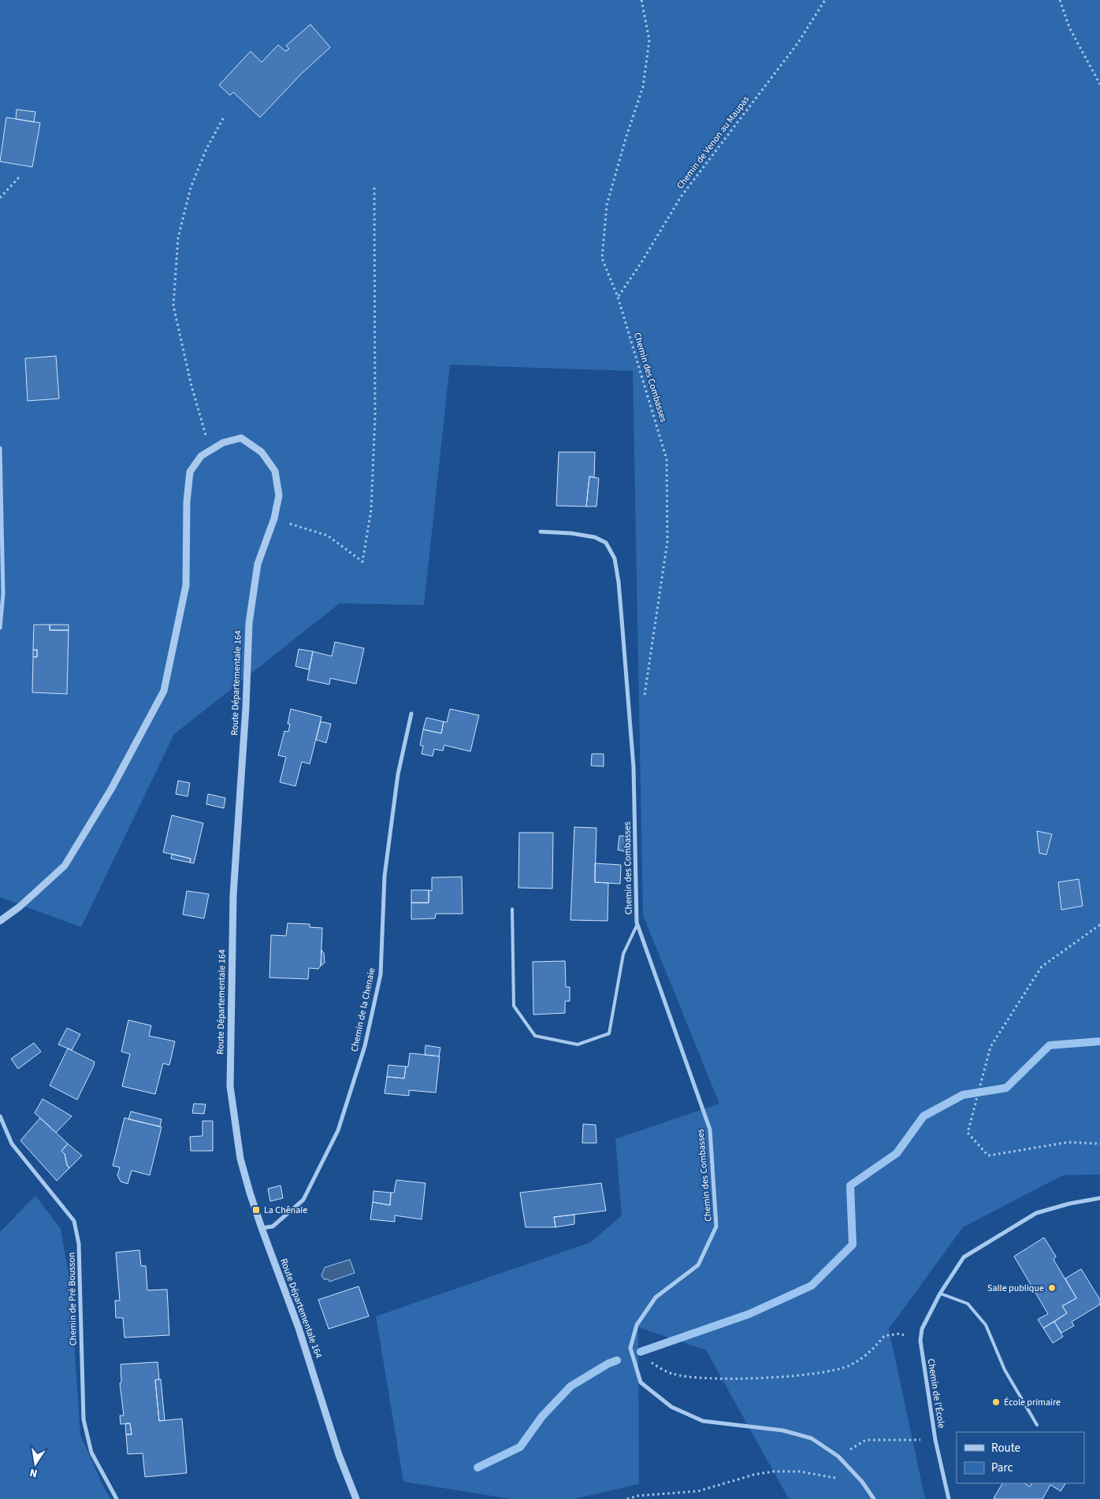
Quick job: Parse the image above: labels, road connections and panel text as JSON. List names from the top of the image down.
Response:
{
  "streets": {
    "street": [
      "Chemin des Combasses",
      "Route Départementale 164",
      "Chemin de la Chenaie",
      "Chemin de Pré Bousson",
      "Chemin de l'École"
    ],
    "path": ["Chemin de Venon au Maupas"]
  },
  "crossings": [
    ["Chemin de Venon au Maupas", "Chemin des Combasses"],
    ["Route Départementale 164", "Chemin de la Chenaie"]
  ],
  "places": {
    "transit": ["La Chênaie"],
    "other": ["Salle publique", "École primaire"]
  },
  "legend": ["Route", "Parc"],
  "north": "bottom"
}
